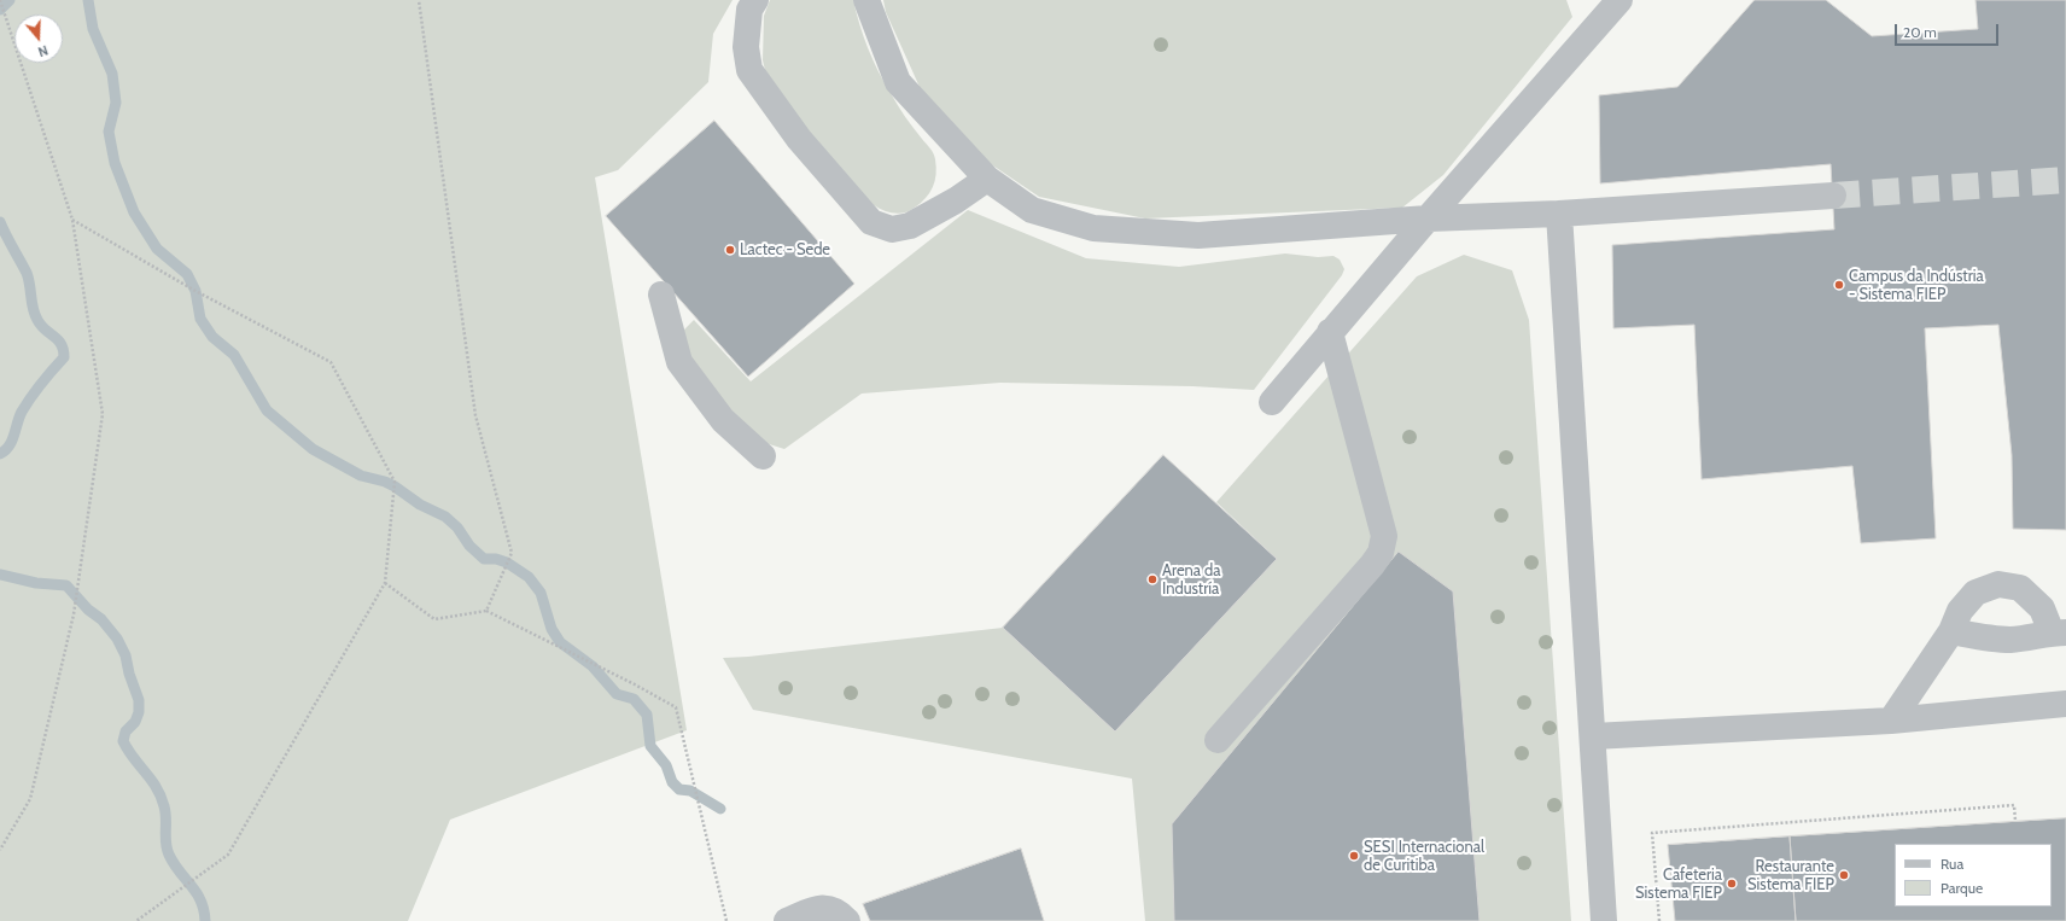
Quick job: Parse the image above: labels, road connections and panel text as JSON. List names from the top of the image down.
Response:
{
  "places": [
    "Lactec - Sede",
    "Campus da Indústria - Sistema FIEP",
    "Arena da Industría",
    "SESI Internacional de Curitiba",
    "Restaurante Sistema FIEP",
    "Cafeteria Sistema FIEP"
  ],
  "legend": ["Rua", "Parque"],
  "scale_bar": "20 m",
  "north": "bottom"
}
